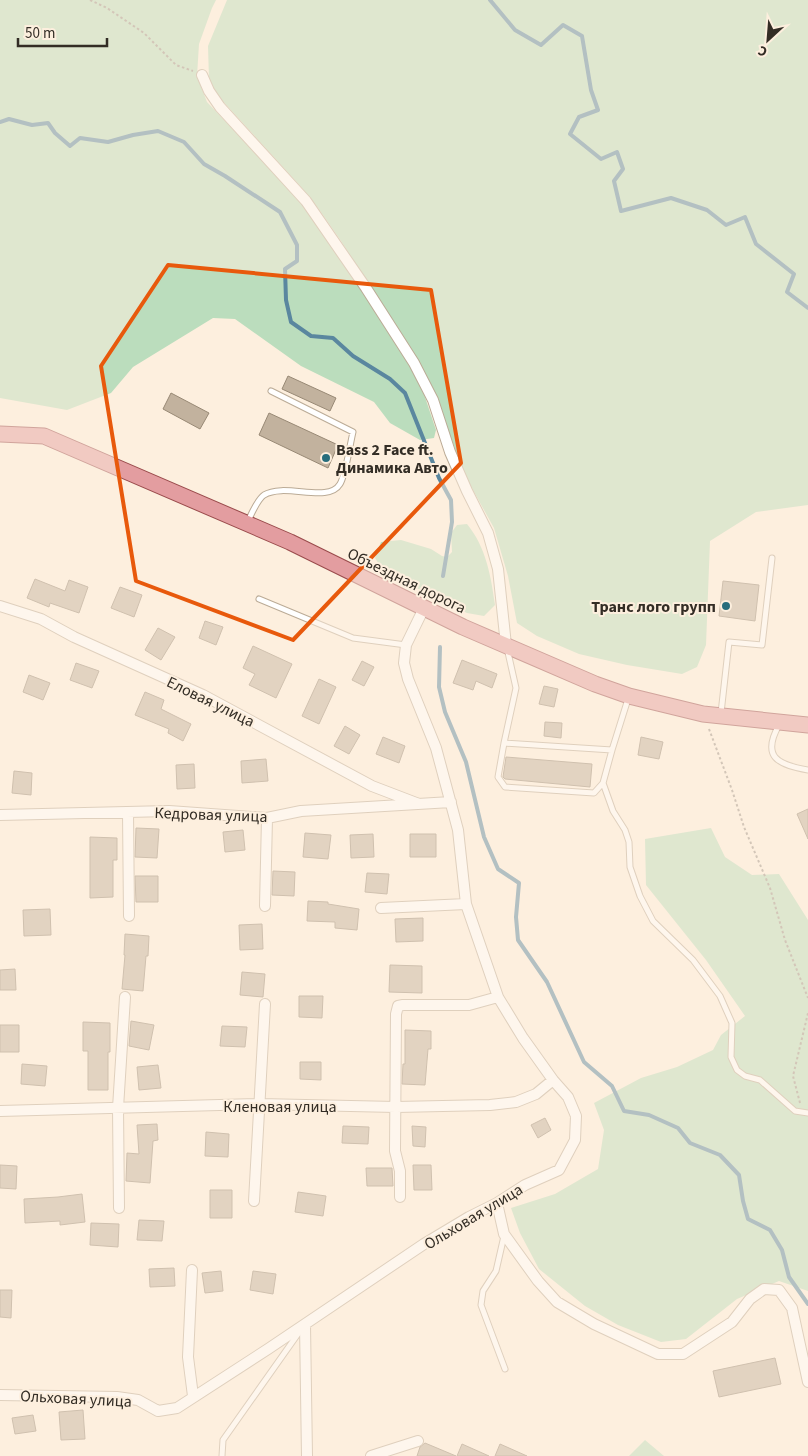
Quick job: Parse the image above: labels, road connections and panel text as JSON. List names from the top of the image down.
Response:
{
  "streets": {
    "main road": ["Объездная дорога"],
    "street": [
      "Еловая улица",
      "Кедровая улица",
      "Кленовая улица",
      "Ольховая улица"
    ]
  },
  "crossings": [
    ["Еловая улица", "Кедровая улица"],
    ["Кедровая улица", "Ольховая улица"],
    ["Кленовая улица", "Ольховая улица"]
  ],
  "places": ["Bass 2 Face ft. Динамика Авто", "Транс лого групп"],
  "scale_bar": "50 m",
  "north": "bottom left"
}
